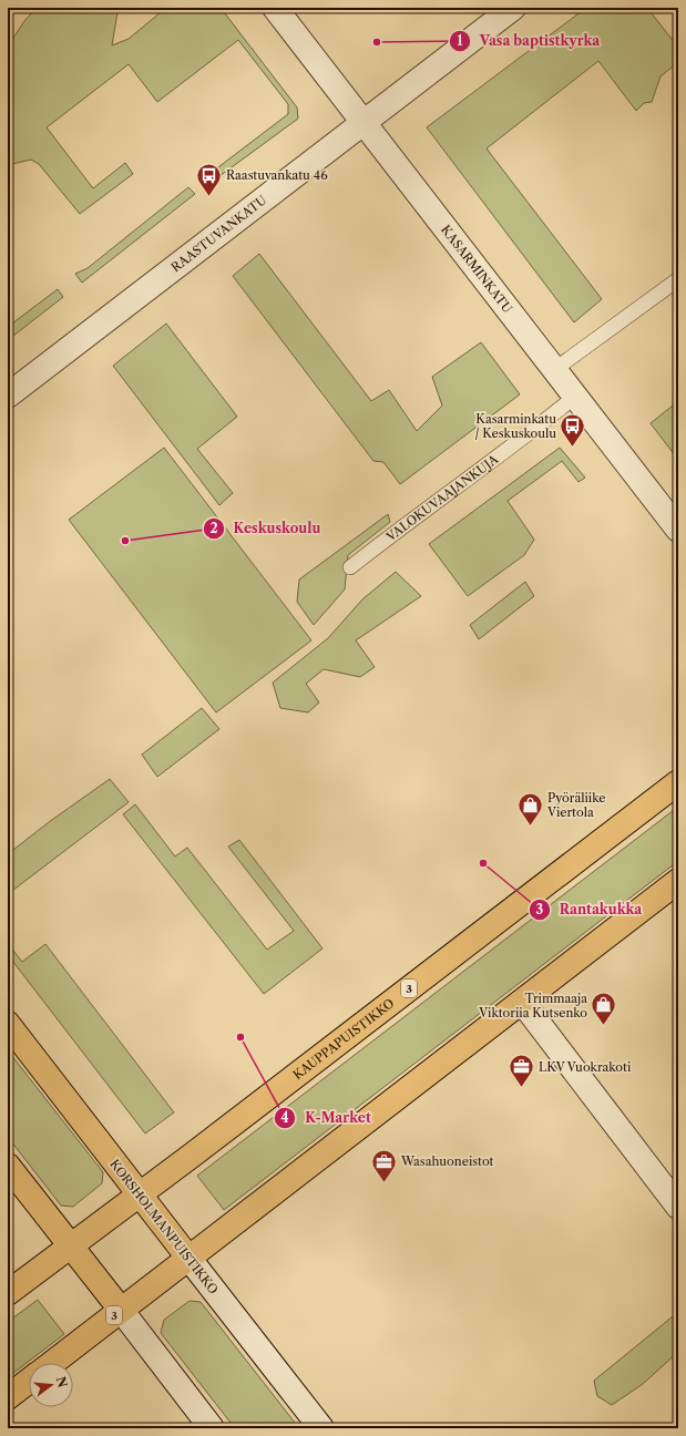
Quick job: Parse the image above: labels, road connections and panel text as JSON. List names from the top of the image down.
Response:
{
  "streets": {
    "main road": ["3", "KAUPPAPUISTIKKO", "KORSHOLMANPUISTIKKO"],
    "street": ["RAASTUVANKATU", "KASARMINKATU"],
    "lane": ["VALOKUVAAJANKUJA"]
  },
  "crossings": [
    ["RAASTUVANKATU", "KASARMINKATU"],
    ["KASARMINKATU", "VALOKUVAAJANKUJA"],
    ["3", "KORSHOLMANPUISTIKKO"],
    ["KAUPPAPUISTIKKO", "KORSHOLMANPUISTIKKO"]
  ],
  "places": {
    "other": [
      "Vasa baptistkyrka",
      "Keskuskoulu",
      "Rantakukka",
      "K-Market"
    ],
    "bus stop": ["Raastuvankatu 46", "Kasarminkatu / Keskuskoulu"],
    "shop": ["Pyöräliike Viertola", "Trimmaaja Viktoriia Kutsenko"],
    "office": ["LKV Vuokrakoti", "Wasahuoneistot"]
  },
  "north": "right"
}
